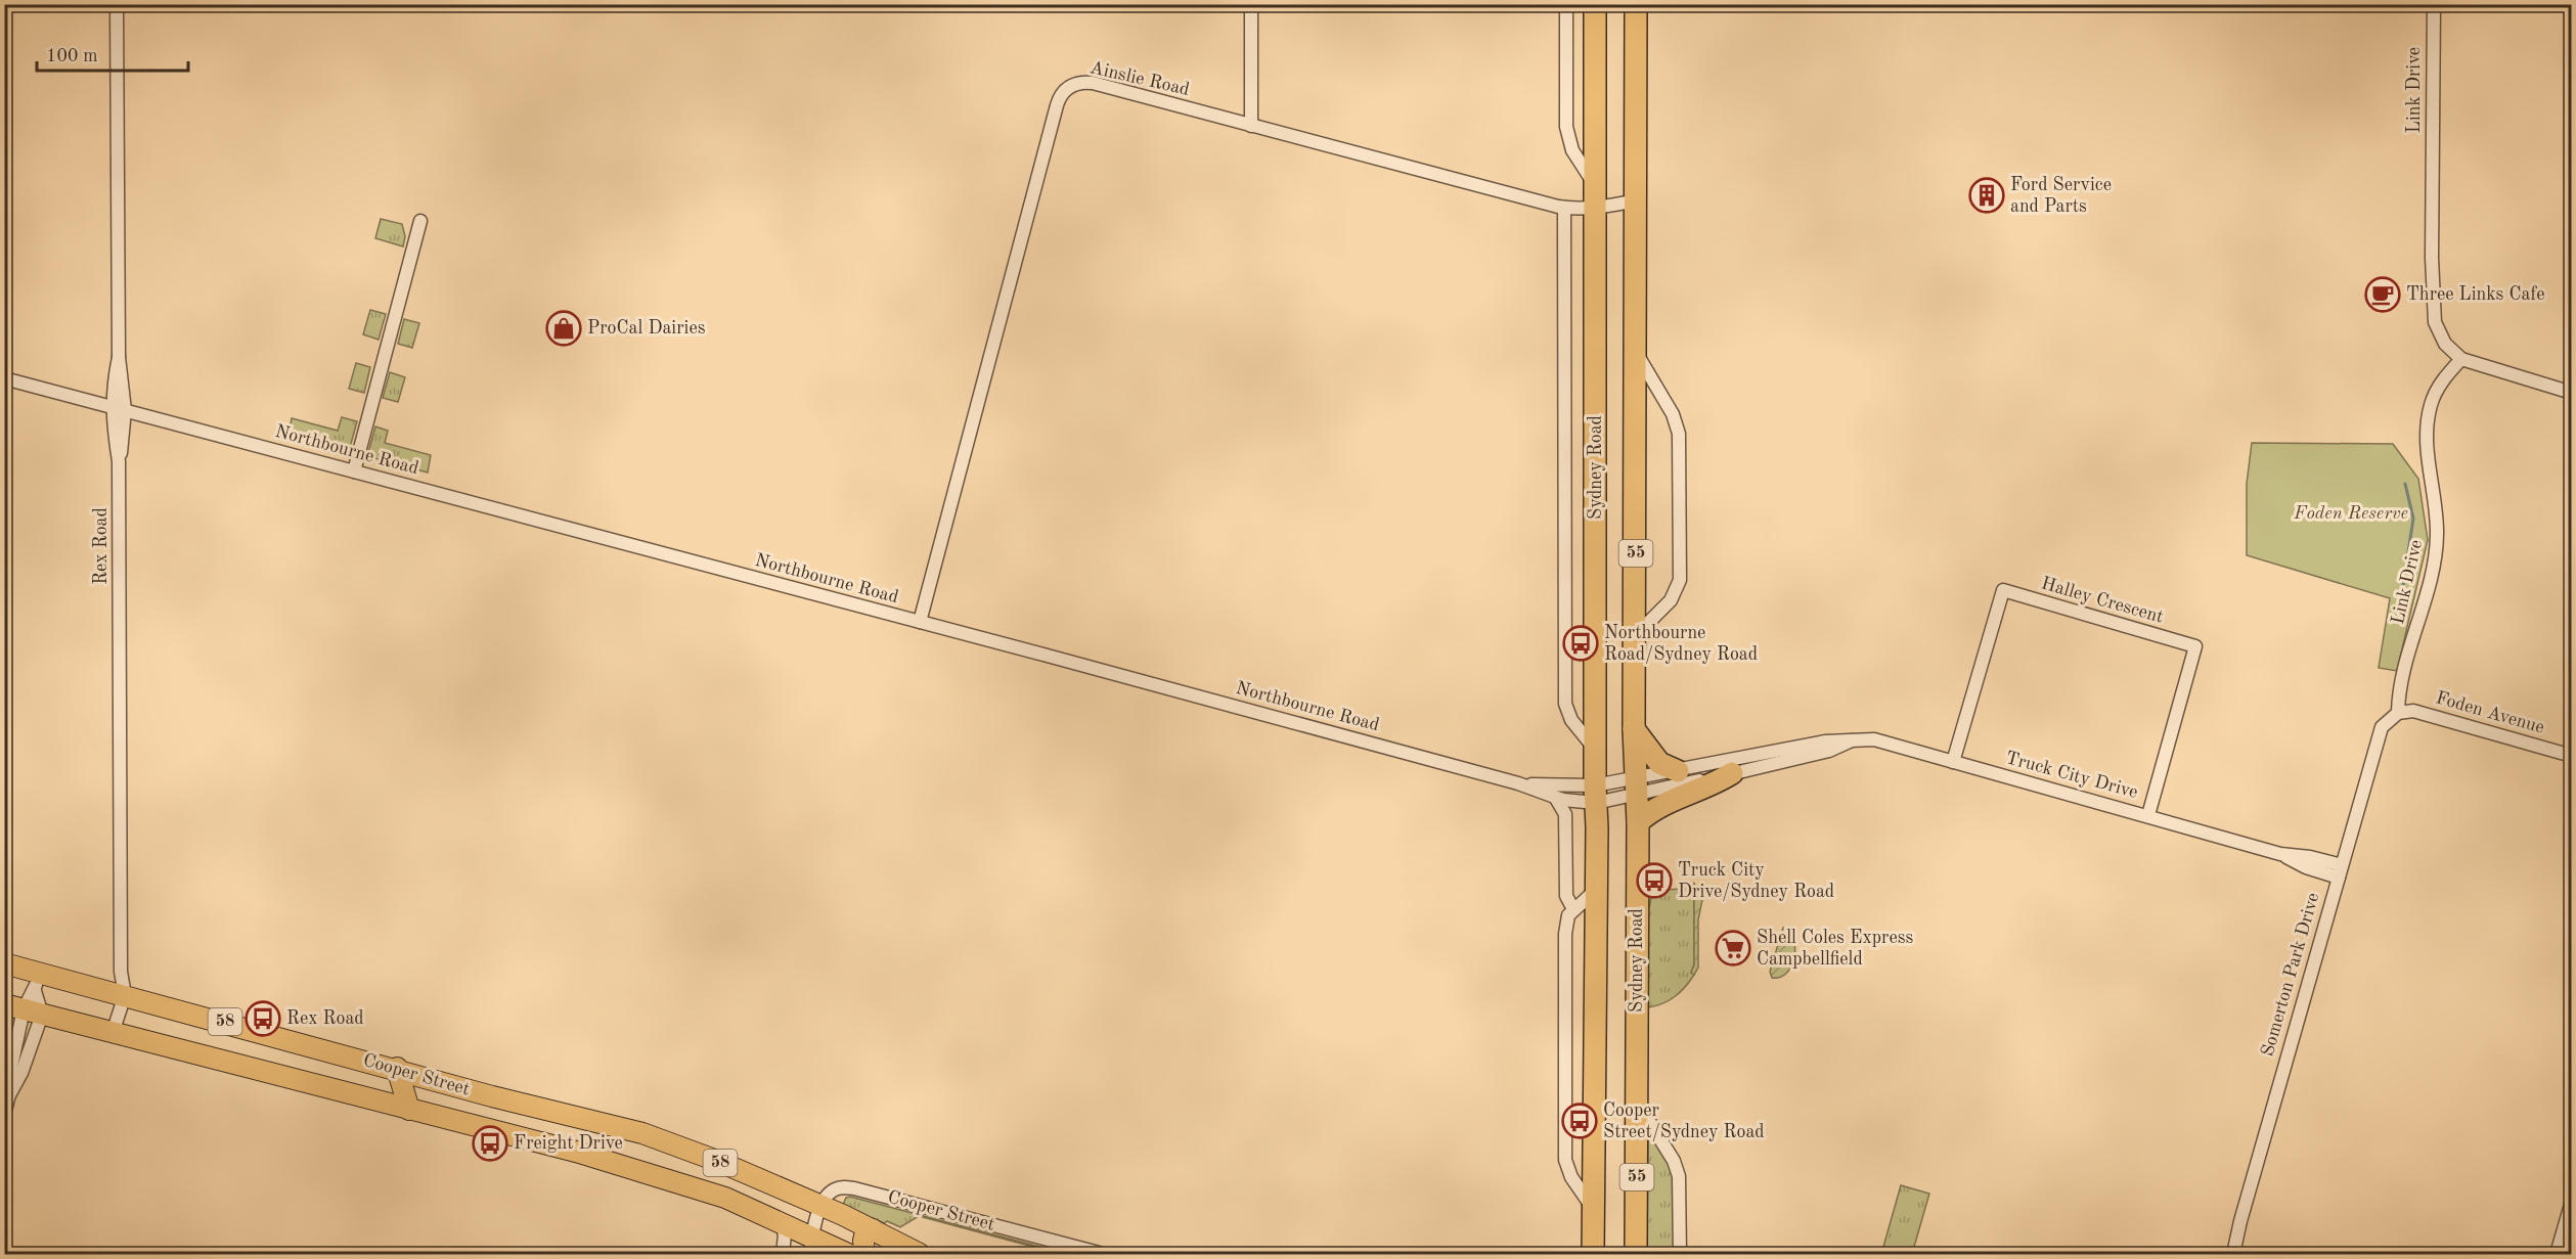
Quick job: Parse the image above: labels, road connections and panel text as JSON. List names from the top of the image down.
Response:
{
  "streets": {
    "highway": ["Sydney Road", "55"],
    "main road": ["58", "Cooper Street"],
    "street": [
      "Ainslie Road",
      "Link Drive",
      "Northbourne Road",
      "Rex Road",
      "Halley Crescent",
      "Foden Avenue",
      "Truck City Drive",
      "Somerton Park Drive"
    ]
  },
  "crossings": [
    ["Ainslie Road", "Northbourne Road"],
    ["Ainslie Road", "Sydney Road"],
    ["Link Drive", "Foden Avenue"],
    ["Link Drive", "Somerton Park Drive"],
    ["Northbourne Road", "Sydney Road"],
    ["Northbourne Road", "Rex Road"],
    ["Northbourne Road", "Truck City Drive"],
    ["Sydney Road", "Truck City Drive"],
    ["Rex Road", "Cooper Street"],
    ["Halley Crescent", "Truck City Drive"],
    ["Foden Avenue", "Somerton Park Drive"],
    ["Truck City Drive", "Somerton Park Drive"]
  ],
  "parks": ["Foden Reserve"],
  "places": {
    "building": ["Ford Service and Parts"],
    "cafe": ["Three Links Cafe"],
    "shop": ["ProCal Dairies"],
    "bus stop": [
      "Northbourne Road/Sydney Road",
      "Truck City Drive/Sydney Road",
      "Rex Road",
      "Cooper Street/Sydney Road",
      "Freight Drive"
    ],
    "supermarket": ["Shell Coles Express Campbellfield"]
  },
  "scale_bar": "100 m"
}
